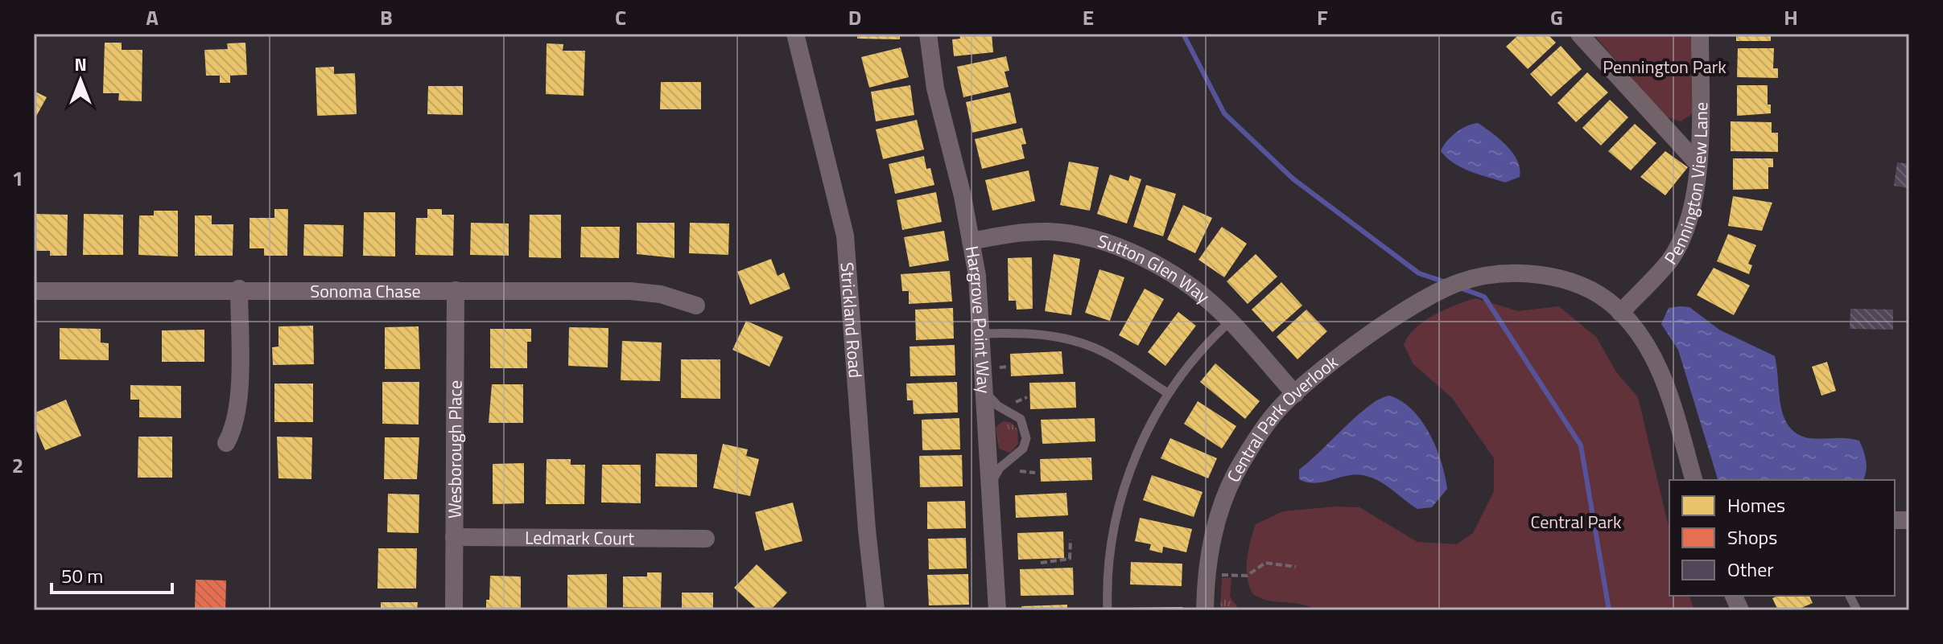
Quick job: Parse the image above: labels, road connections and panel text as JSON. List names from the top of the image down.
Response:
{
  "streets": {
    "street": [
      "Pennington View Lane",
      "Sutton Glen Way",
      "Sonoma Chase",
      "Strickland Road",
      "Hargrove Point Way",
      "Central Park Overlook",
      "Wesborough Place",
      "Ledmark Court"
    ]
  },
  "crossings": [
    ["Pennington View Lane", "Central Park Overlook"],
    ["Sutton Glen Way", "Hargrove Point Way"],
    ["Sutton Glen Way", "Central Park Overlook"],
    ["Sonoma Chase", "Wesborough Place"],
    ["Wesborough Place", "Ledmark Court"]
  ],
  "parks": ["Pennington Park", "Central Park"],
  "legend": ["Homes", "Shops", "Other"],
  "scale_bar": "50 m",
  "north": "top",
  "grid": {
    "columns": [
      "A",
      "B",
      "C",
      "D",
      "E",
      "F",
      "G",
      "H"
    ],
    "rows": ["1", "2"]
  }
}
